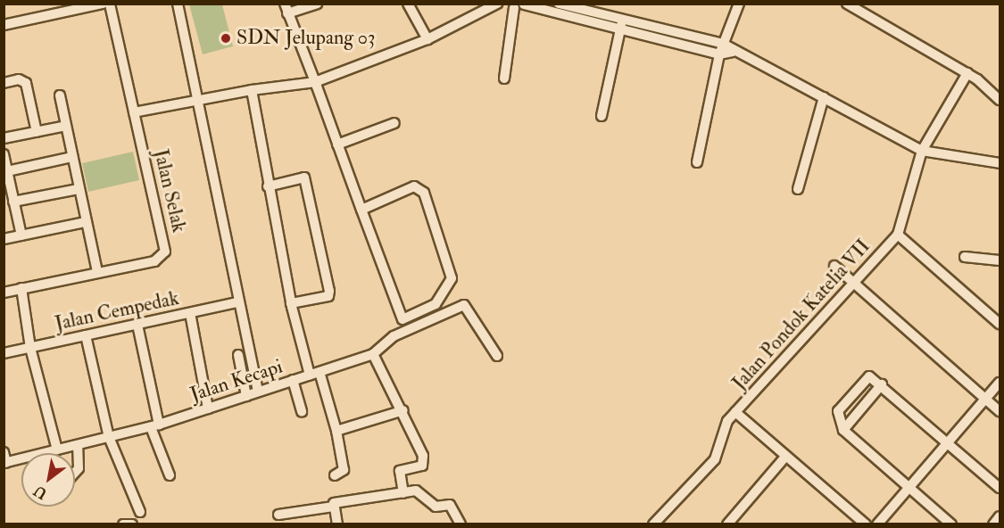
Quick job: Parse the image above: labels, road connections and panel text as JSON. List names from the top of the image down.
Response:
{
  "streets": {
    "street": [
      "Jalan Selak",
      "Jalan Cempedak",
      "Jalan Pondok Katelia VII",
      "Jalan Kecapi"
    ]
  },
  "places": ["SDN Jelupang 03"],
  "north": "bottom left"
}
